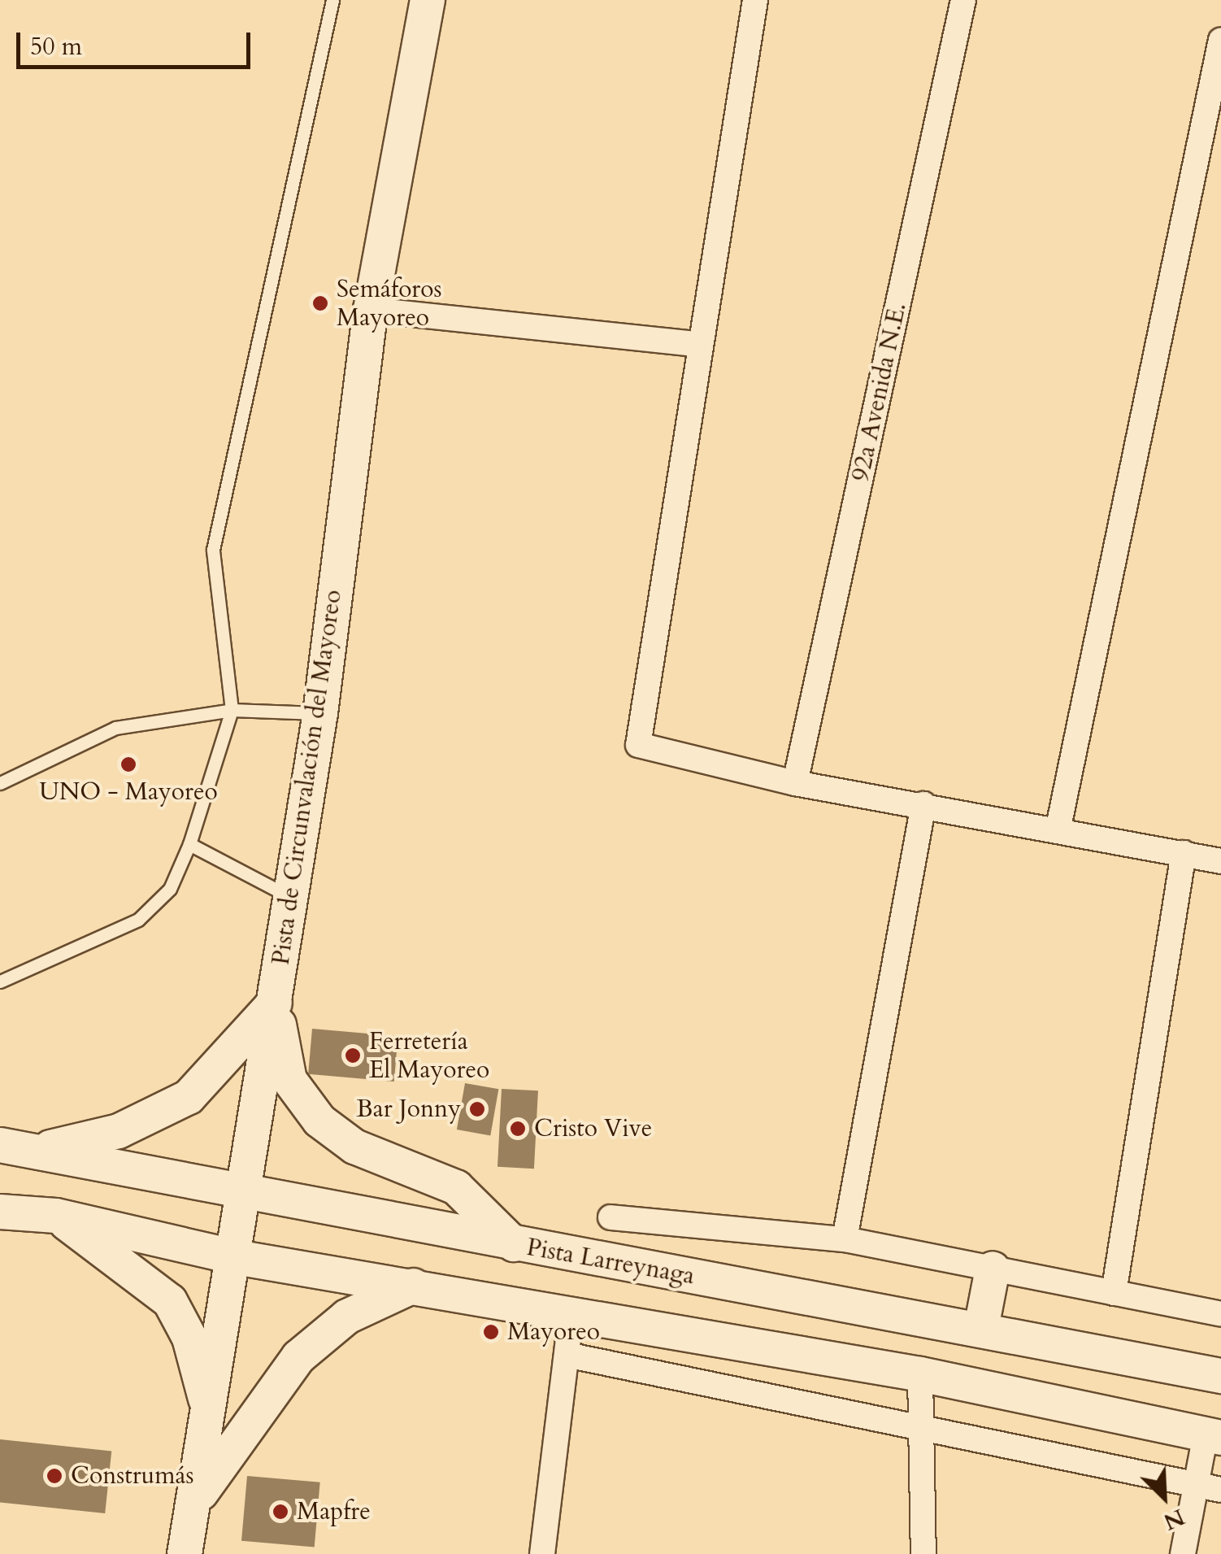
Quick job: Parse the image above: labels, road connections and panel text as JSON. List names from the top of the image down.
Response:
{
  "streets": {
    "main road": ["Pista de Circunvalación del Mayoreo", "Pista Larreynaga"],
    "street": ["92a Avenida N.E."]
  },
  "crossings": [
    ["Pista de Circunvalación del Mayoreo", "Pista Larreynaga"]
  ],
  "places": [
    "Semáforos Mayoreo",
    "UNO - Mayoreo",
    "Ferretería El Mayoreo",
    "Bar Jonny",
    "Cristo Vive",
    "Mayoreo",
    "Construmás",
    "Mapfre"
  ],
  "scale_bar": "50 m",
  "north": "bottom right"
}
